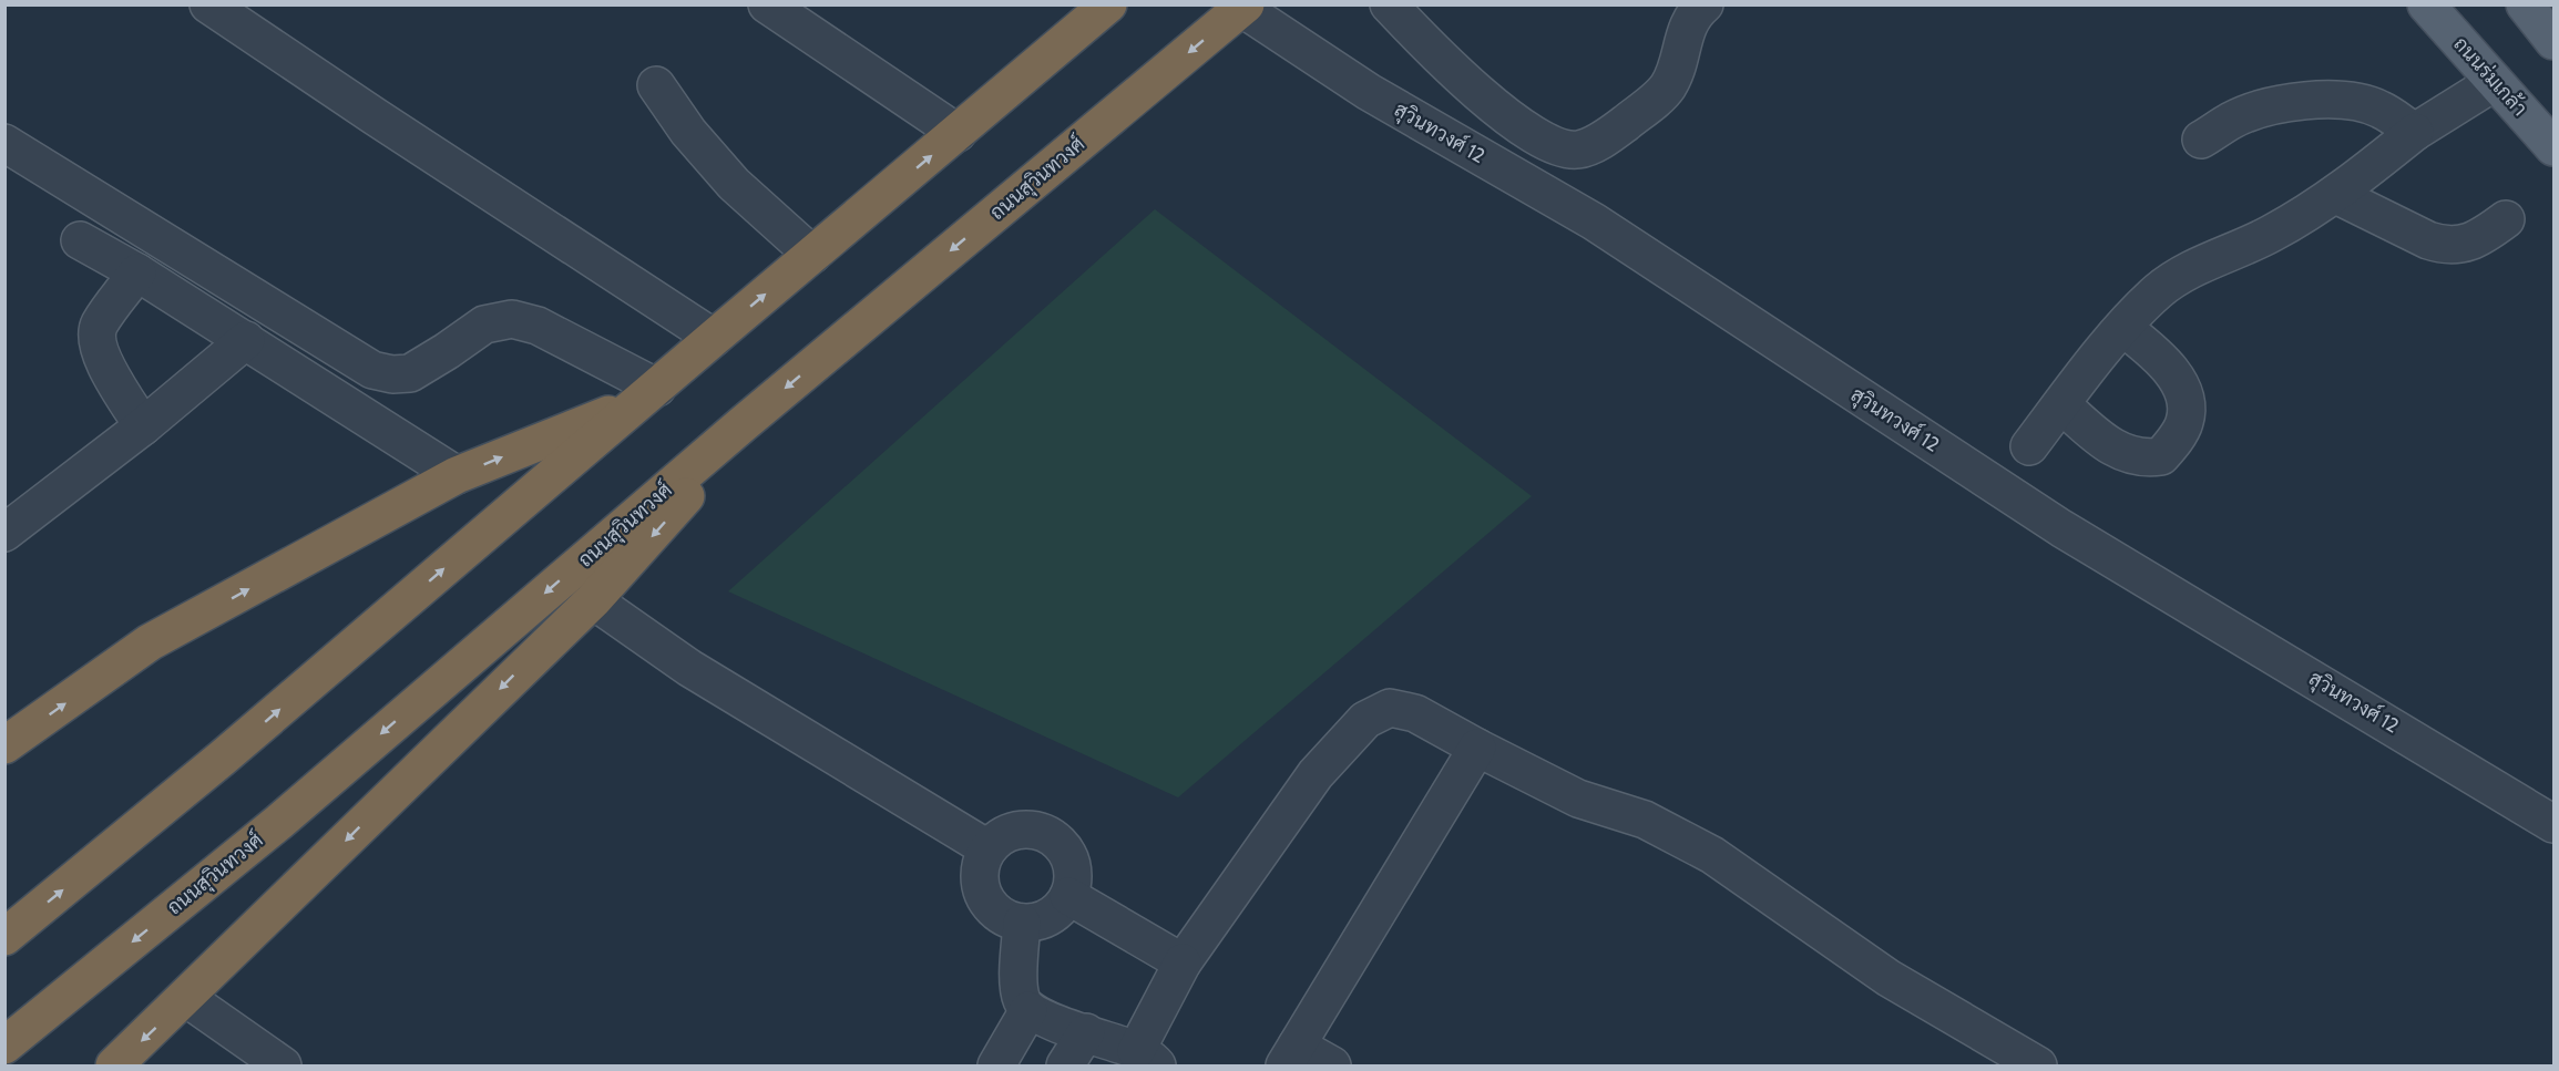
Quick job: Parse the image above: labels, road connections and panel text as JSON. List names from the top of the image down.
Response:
{
  "streets": {
    "highway": ["ถนนสุวินทวงศ์"],
    "main road": ["ถนนร่มเกล้า"],
    "street": ["สุวินทวงศ์ 12"]
  },
  "crossings": [
    ["สุวินทวงศ์ 12", "ถนนสุวินทวงศ์"]
  ]
}
